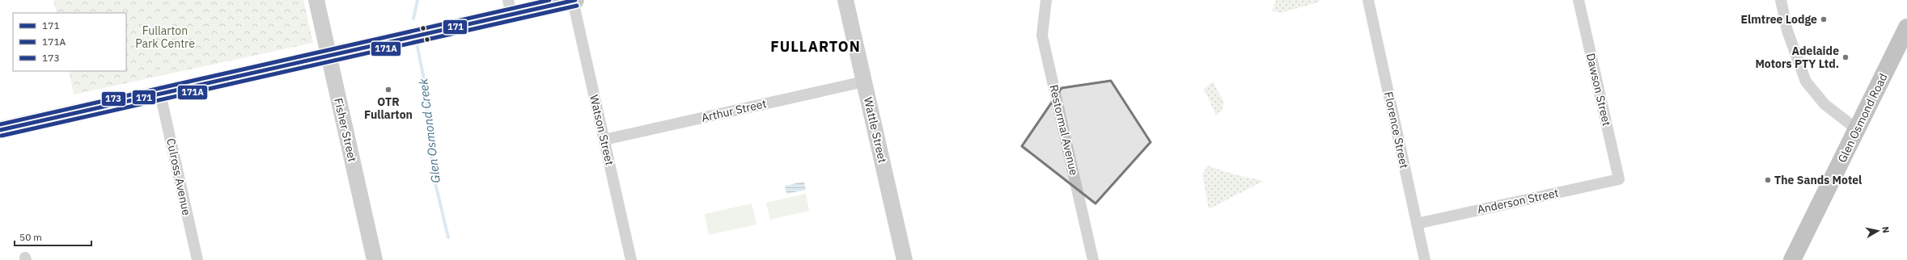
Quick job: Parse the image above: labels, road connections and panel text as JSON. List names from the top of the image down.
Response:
{
  "streets": {
    "highway": ["Glen Osmond Road"],
    "street": [
      "Dawson Street",
      "Arthur Street",
      "Fisher Street",
      "Watson Street",
      "Wattle Street",
      "Restormal Avenue",
      "Florence Street",
      "Culross Avenue",
      "Anderson Street"
    ]
  },
  "crossings": [
    ["Dawson Street", "Anderson Street"],
    ["Arthur Street", "Watson Street"],
    ["Arthur Street", "Wattle Street"],
    ["Florence Street", "Anderson Street"]
  ],
  "districts": ["FULLARTON"],
  "water": ["Glen Osmond Creek"],
  "parks": ["Fullarton Park Centre"],
  "places": [
    "Elmtree Lodge",
    "Adelaide Motors PTY Ltd.",
    "OTR Fullarton",
    "The Sands Motel"
  ],
  "lines": ["transit line 171", "transit line 173", "transit line 171A"],
  "legend": ["171", "171A", "173"],
  "scale_bar": "50 m",
  "north": "right"
}
